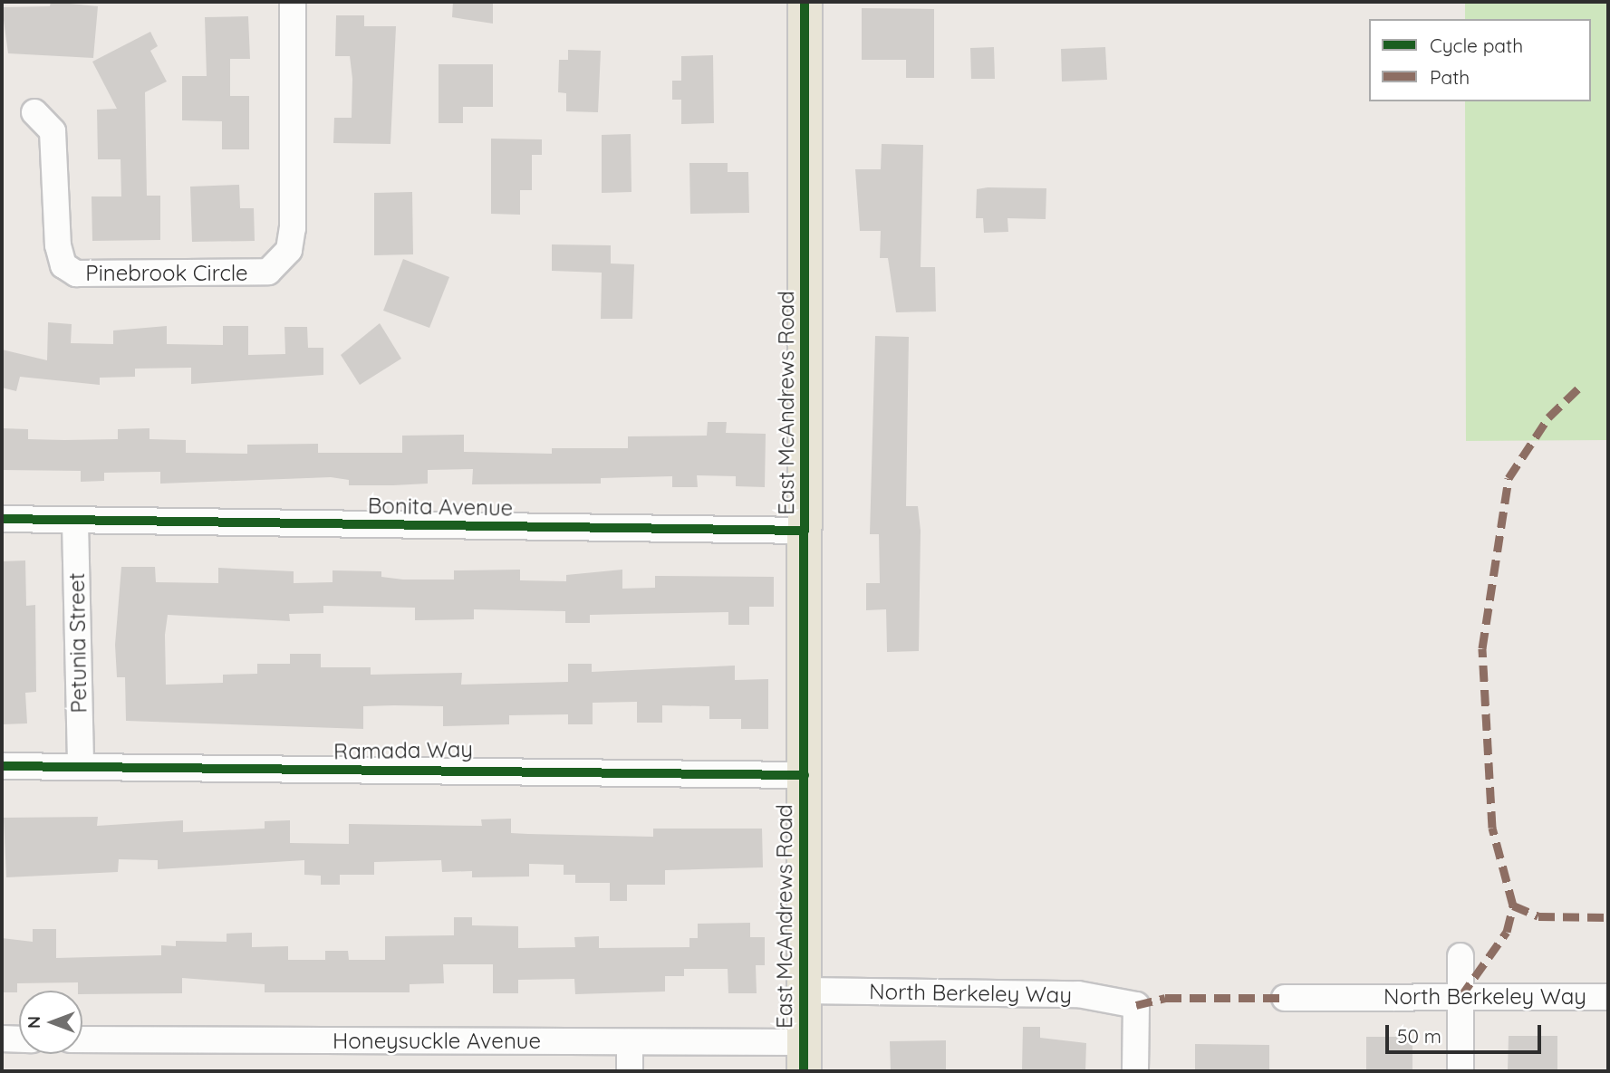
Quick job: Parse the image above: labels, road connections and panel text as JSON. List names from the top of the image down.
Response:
{
  "streets": {
    "main road": ["East McAndrews Road"],
    "street": [
      "Pinebrook Circle",
      "Bonita Avenue",
      "Petunia Street",
      "Ramada Way",
      "North Berkeley Way",
      "Honeysuckle Avenue"
    ]
  },
  "crossings": [
    ["East McAndrews Road", "Bonita Avenue"],
    ["East McAndrews Road", "Ramada Way"],
    ["East McAndrews Road", "North Berkeley Way"],
    ["East McAndrews Road", "Honeysuckle Avenue"],
    ["Bonita Avenue", "Petunia Street"],
    ["Petunia Street", "Ramada Way"]
  ],
  "legend": ["Cycle path", "Path"],
  "scale_bar": "50 m",
  "north": "left"
}
